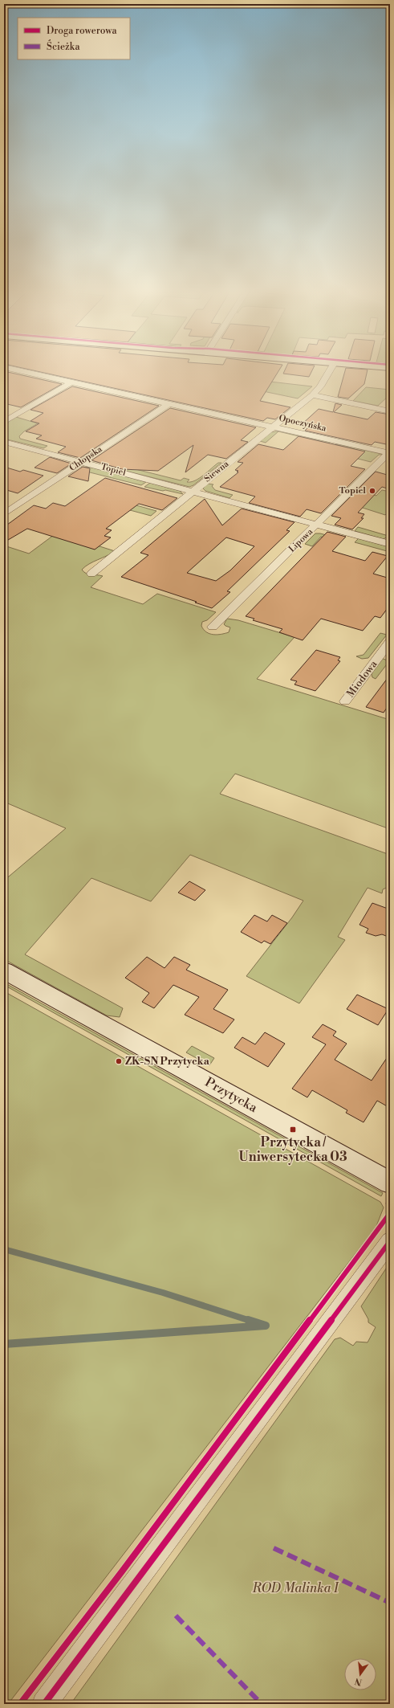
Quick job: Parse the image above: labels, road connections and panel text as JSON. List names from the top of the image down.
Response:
{
  "streets": {
    "street": [
      "Opoczyńska",
      "Chłopska",
      "Topiel",
      "Siewna",
      "Lipowa",
      "Miodowa",
      "Przytycka"
    ]
  },
  "crossings": [
    ["Opoczyńska", "Chłopska"],
    ["Opoczyńska", "Siewna"],
    ["Opoczyńska", "Lipowa"],
    ["Chłopska", "Topiel"],
    ["Topiel", "Siewna"],
    ["Topiel", "Lipowa"]
  ],
  "parks": ["ROD Malinka I"],
  "places": {
    "other": ["Topiel", "ZK-SN Przytycka"],
    "transit": ["Przytycka / Uniwersytecka 03"]
  },
  "legend": ["Droga rowerowa", "Ścieżka"],
  "north": "bottom"
}
